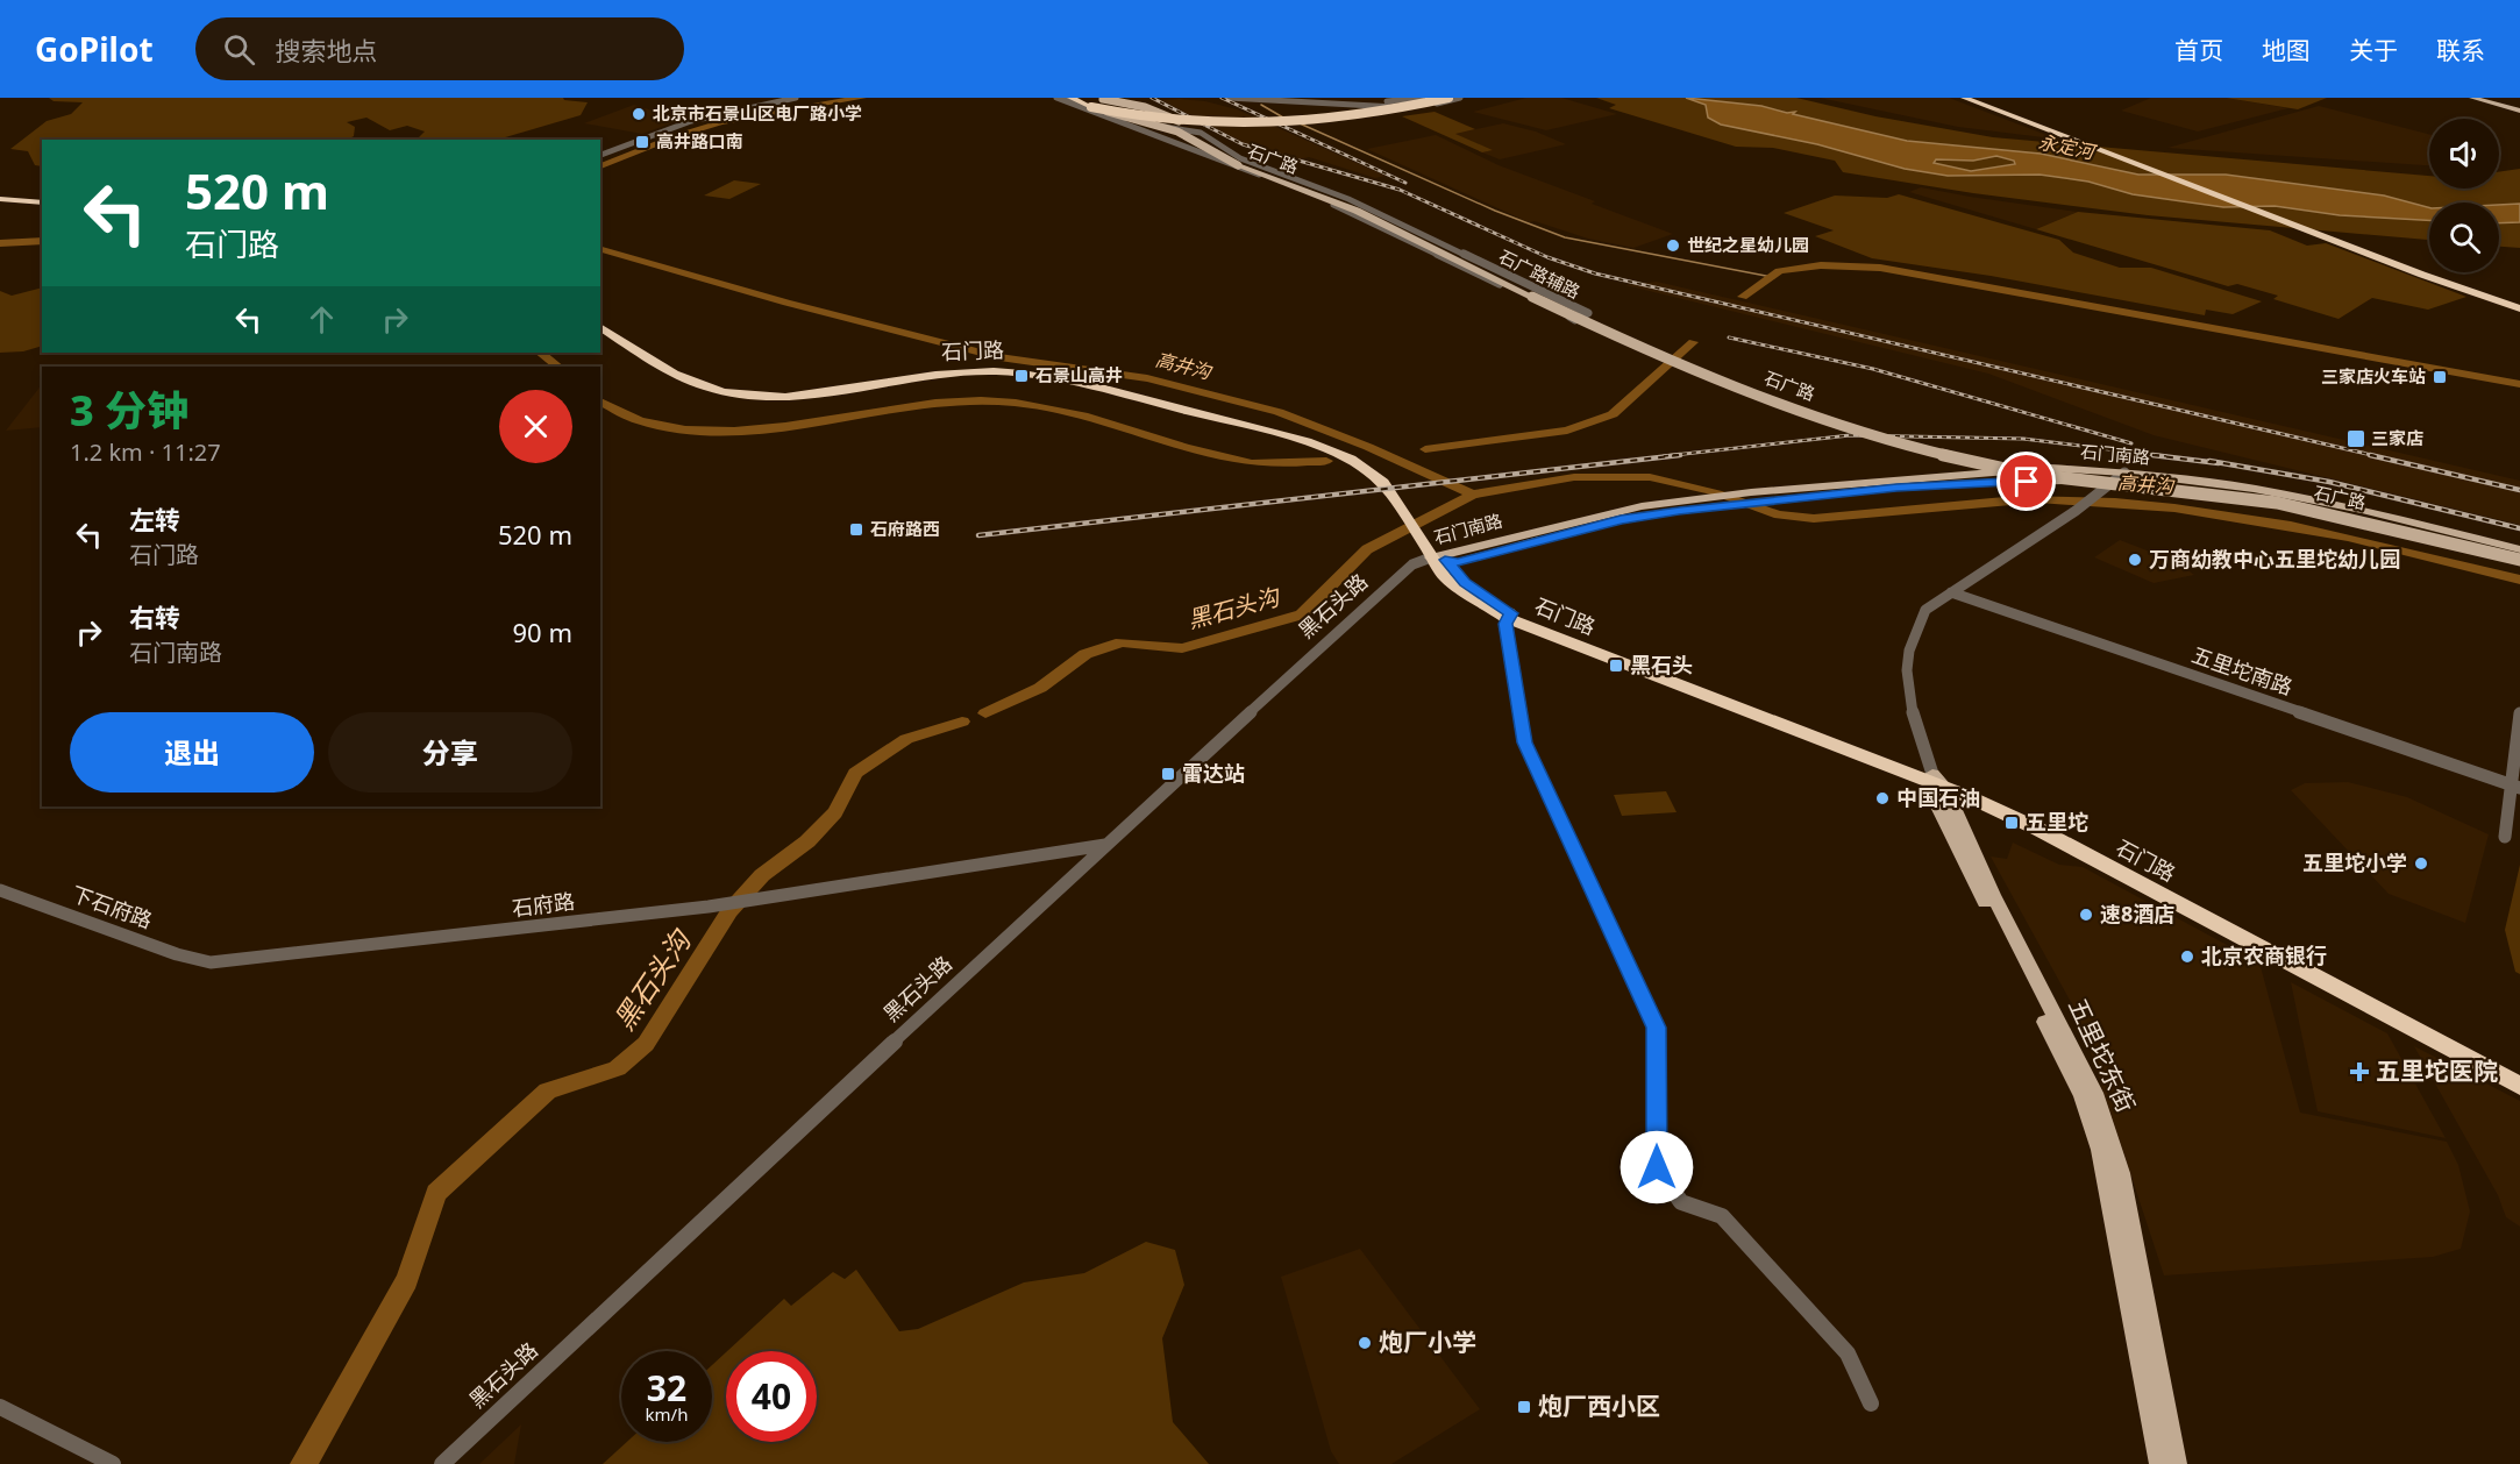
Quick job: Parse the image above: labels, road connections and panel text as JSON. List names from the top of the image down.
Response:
{
  "streets": {
    "highway": ["石门路"],
    "main road": ["石广路", "石门南路", "五里坨东街"],
    "street": [
      "石广路辅路",
      "黑石头路",
      "五里坨南路",
      "石府路",
      "下石府路"
    ]
  },
  "crossings": [
    ["石门路", "石门南路"],
    ["石门路", "黑石头路"],
    ["石门路", "五里坨东街"],
    ["石门南路", "黑石头路"],
    ["石门南路", "五里坨东街"],
    ["黑石头路", "石府路"],
    ["五里坨南路", "五里坨东街"],
    ["石府路", "下石府路"]
  ],
  "water": ["永定河", "高井沟", "黑石头沟"],
  "places": {
    "other": [
      "北京市石景山区电厂路小学",
      "世纪之星幼儿园",
      "万商幼教中心五里坨幼儿园",
      "中国石油",
      "五里坨小学",
      "速8酒店",
      "北京农商银行",
      "炮厂小学"
    ],
    "transit": [
      "高井路口南",
      "石景山高井",
      "三家店火车站",
      "三家店",
      "石府路西",
      "黑石头",
      "雷达站",
      "五里坨",
      "炮厂西小区"
    ],
    "health": ["五里坨医院"]
  },
  "page": {
    "header": "GoPilot",
    "search": "搜索地点",
    "nav": [
      "首页",
      "地图",
      "关于",
      "联系"
    ],
    "turn": ["520 m", "石门路"],
    "heading": ["3 分钟", "1.2 km · 11:27"],
    "list": [
      {
        "name": "左转",
        "note": "石门路",
        "value": "520 m"
      },
      {
        "name": "右转",
        "note": "石门南路",
        "value": "90 m"
      }
    ],
    "buttons": ["退出", "分享"],
    "speed": "32 km/h",
    "limit": "40"
  }
}
